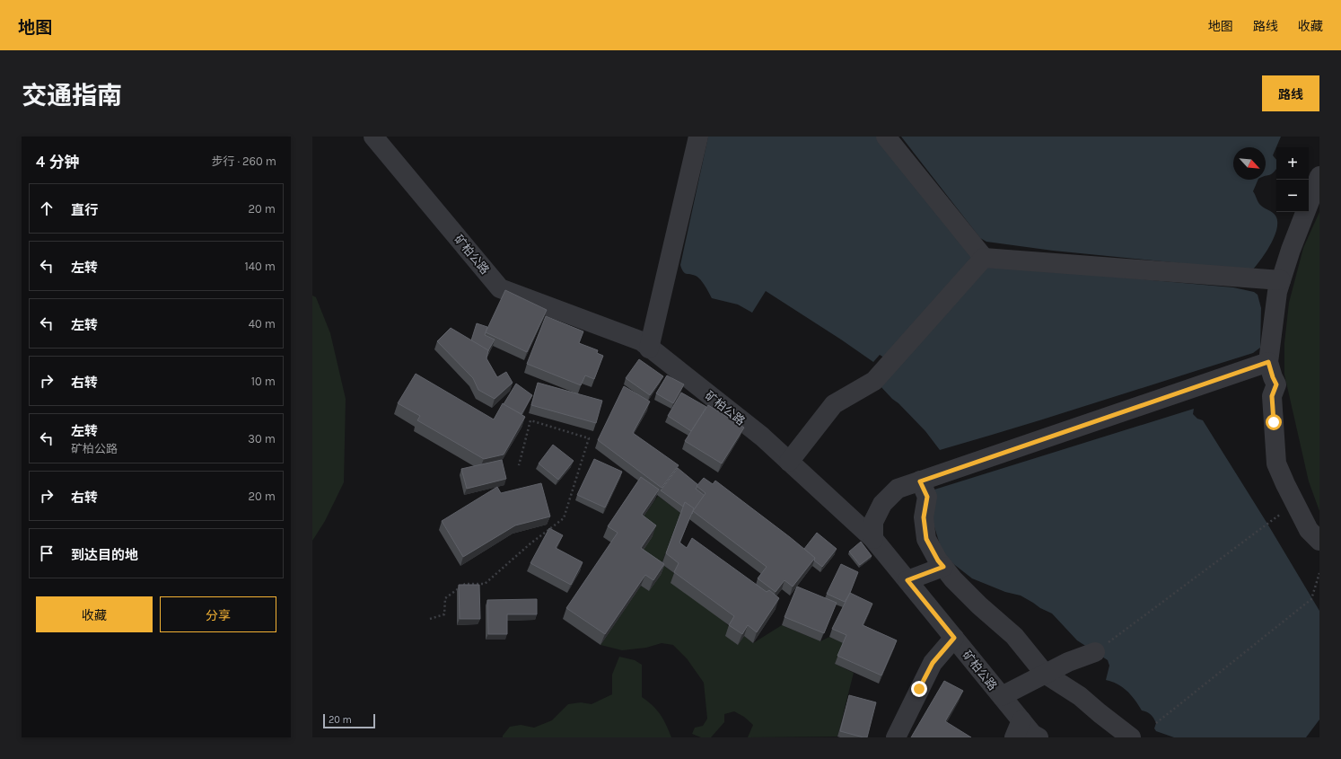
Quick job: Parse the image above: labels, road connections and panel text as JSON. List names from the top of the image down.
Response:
{
  "streets": {
    "street": ["矿柏公路"]
  },
  "scale_bar": "20 m",
  "north": "bottom right",
  "page": {
    "header": "地图",
    "nav": ["地图", "路线", "收藏"],
    "title": "交通指南",
    "buttons": [
      "路线",
      ["收藏", "分享"]
    ],
    "heading": ["4 分钟", "步行 · 260 m"],
    "map_buttons": ["+", "−"],
    "list": [
      ["直行", "20 m"],
      ["左转", "140 m"],
      ["左转", "40 m"],
      ["右转", "10 m"],
      ["左转", "矿柏公路", "30 m"],
      ["右转", "20 m"],
      "到达目的地"
    ],
    "scale": "20 m"
  }
}
